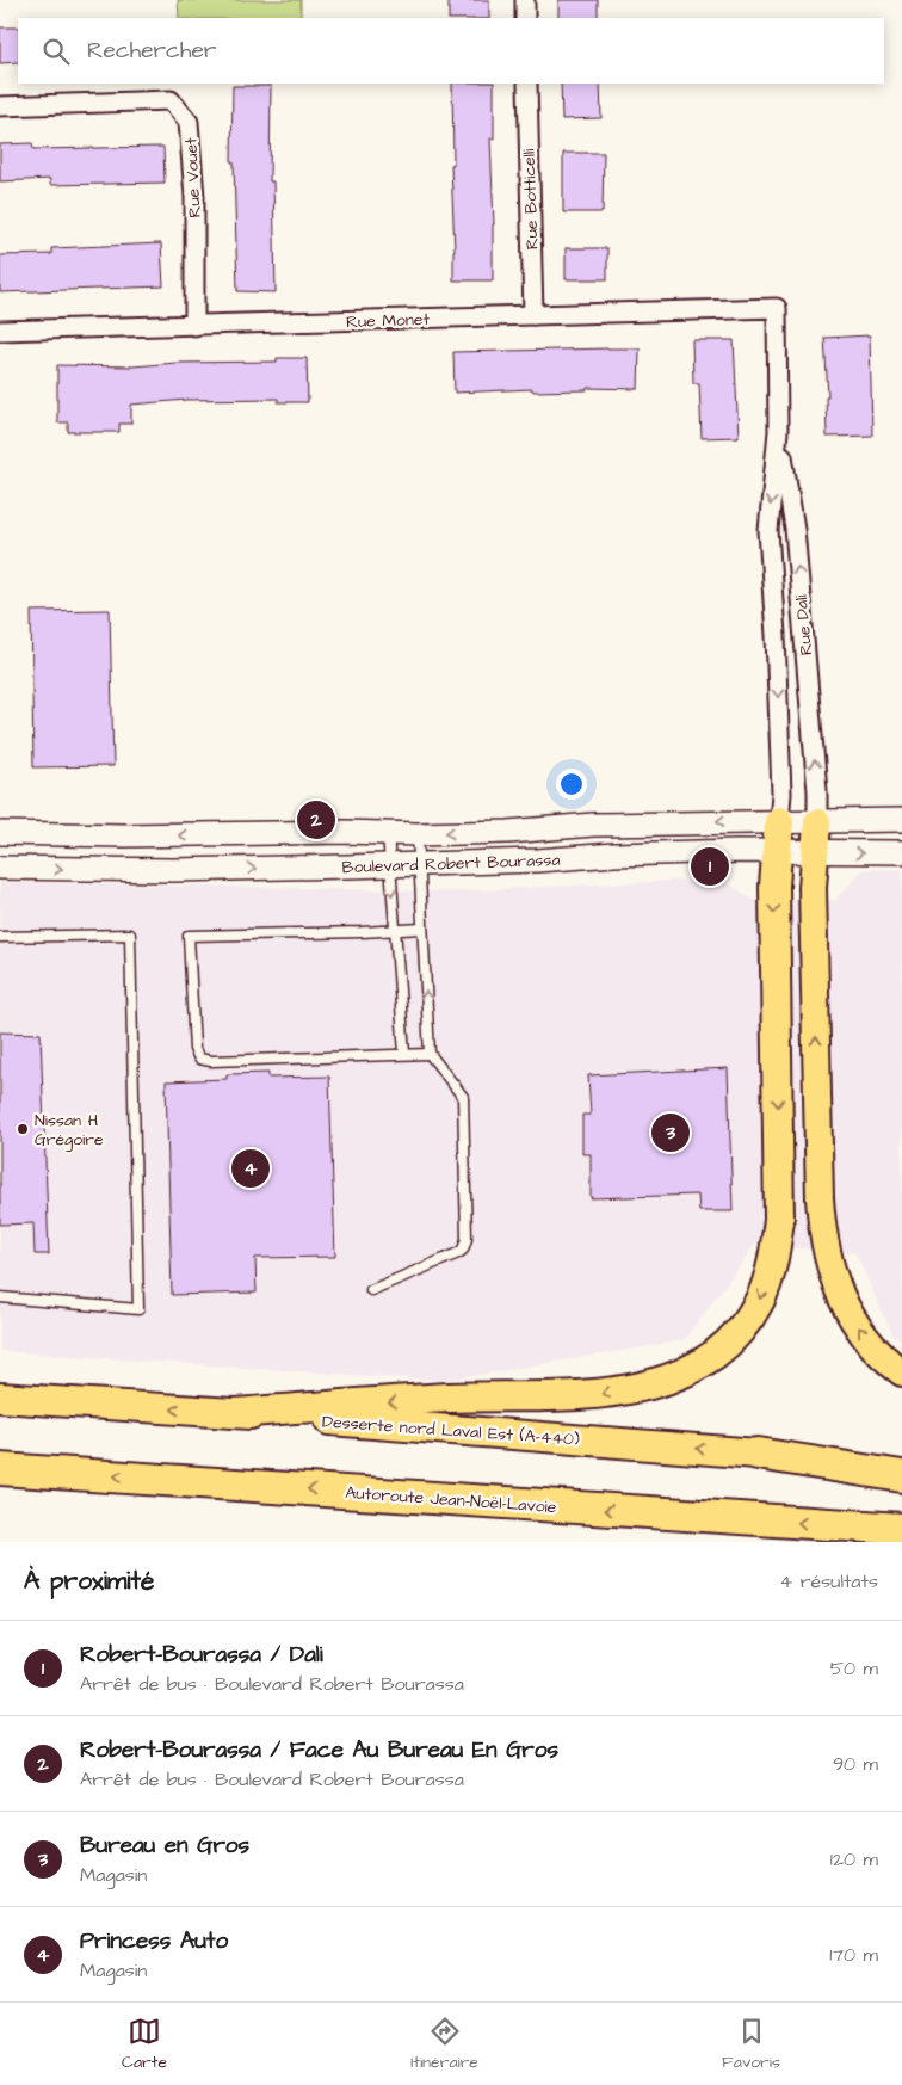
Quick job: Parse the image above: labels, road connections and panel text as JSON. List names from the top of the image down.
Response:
{
  "streets": {
    "highway": ["Desserte nord Laval Est (A-440)", "Autoroute Jean-Noël-Lavoie"],
    "street": [
      "Rue Vouet",
      "Rue Botticelli",
      "Rue Monet",
      "Rue Dali",
      "Boulevard Robert Bourassa"
    ]
  },
  "crossings": [
    ["Rue Vouet", "Rue Monet"],
    ["Rue Botticelli", "Rue Monet"],
    ["Rue Monet", "Rue Dali"],
    ["Rue Dali", "Boulevard Robert Bourassa"]
  ],
  "one_way": ["Desserte nord Laval Est (A-440)", "Autoroute Jean-Noël-Lavoie"],
  "places": ["Nissan H Grégoire"],
  "page": {
    "search": "Rechercher",
    "pins": [
      "2",
      "1",
      "3",
      "4"
    ],
    "heading": ["À proximité", "4 résultats"],
    "list": [
      {
        "mark": "1",
        "name": "Robert-Bourassa / Dali",
        "note": "Arrêt de bus · Boulevard Robert Bourassa",
        "value": "50 m"
      },
      {
        "mark": "2",
        "name": "Robert-Bourassa / Face Au Bureau En Gros",
        "note": "Arrêt de bus · Boulevard Robert Bourassa",
        "value": "90 m"
      },
      {
        "mark": "3",
        "name": "Bureau en Gros",
        "note": "Magasin",
        "value": "120 m"
      },
      {
        "mark": "4",
        "name": "Princess Auto",
        "note": "Magasin",
        "value": "170 m"
      }
    ],
    "nav": ["Carte", "Itinéraire", "Favoris"]
  }
}
